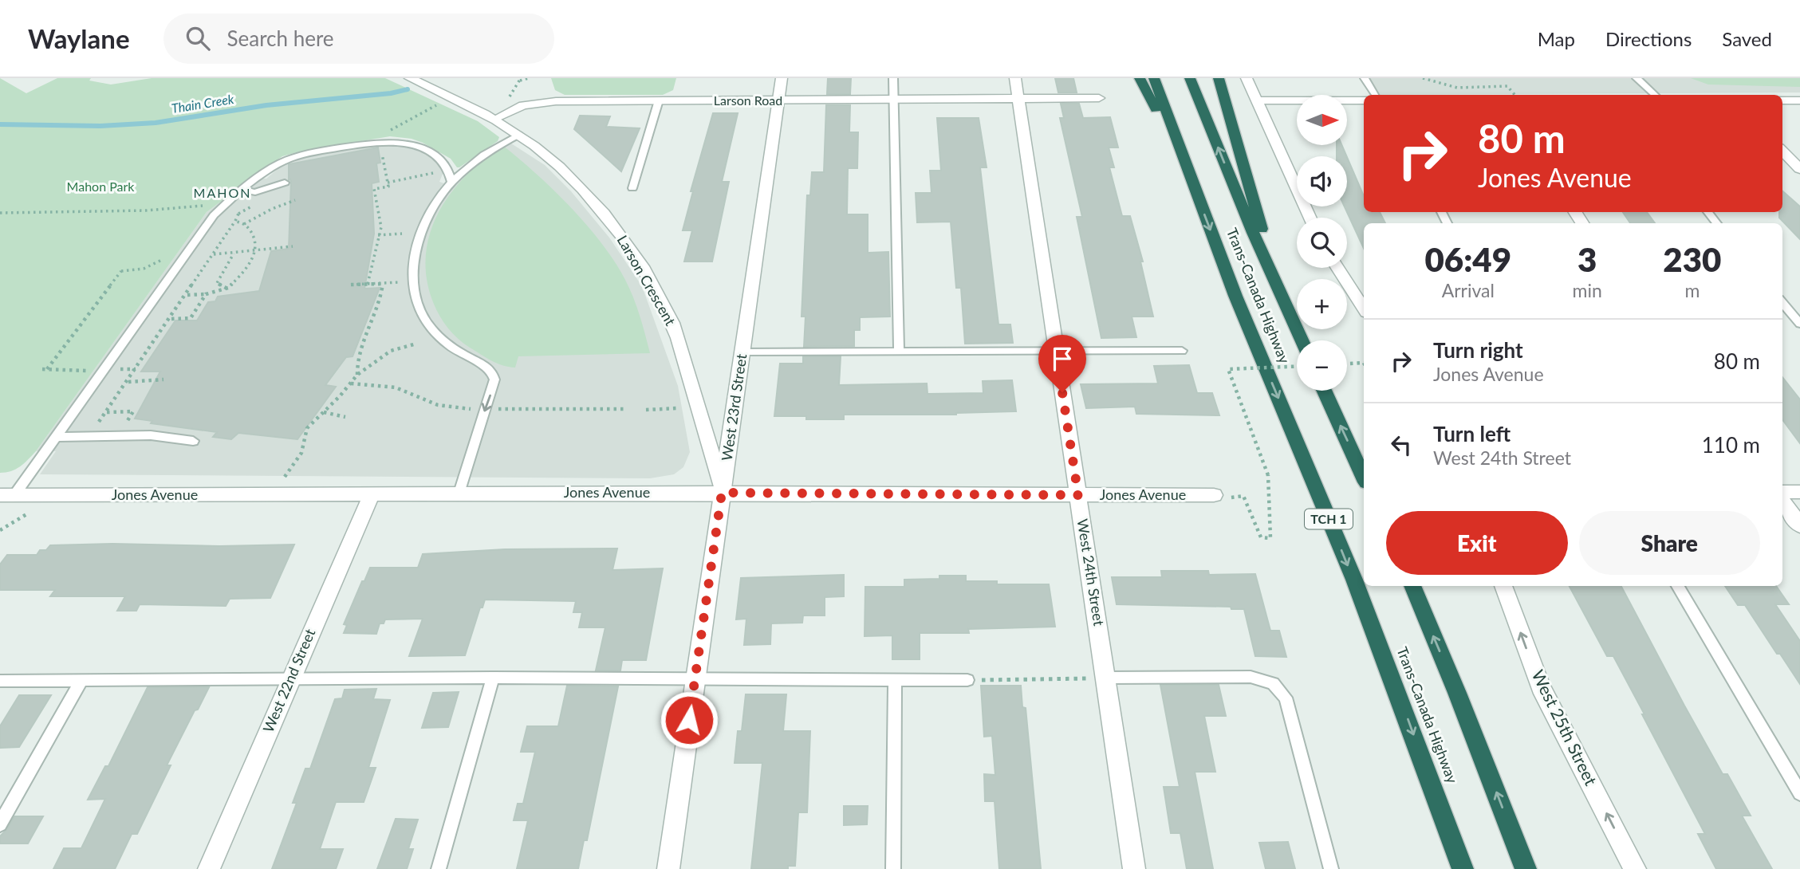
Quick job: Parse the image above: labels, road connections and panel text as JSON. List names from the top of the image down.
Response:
{
  "streets": {
    "highway": ["Trans-Canada Highway", "TCH 1"],
    "street": [
      "Larson Road",
      "Larson Crescent",
      "West 23rd Street",
      "Jones Avenue",
      "West 24th Street",
      "West 22nd Street",
      "West 25th Street"
    ]
  },
  "crossings": [
    ["Larson Road", "Larson Crescent"],
    ["Larson Road", "West 23rd Street"],
    ["Larson Road", "West 24th Street"],
    ["Larson Crescent", "West 23rd Street"],
    ["Larson Crescent", "Jones Avenue"],
    ["West 23rd Street", "Jones Avenue"],
    ["Jones Avenue", "West 24th Street"],
    ["Jones Avenue", "West 22nd Street"]
  ],
  "one_way": ["West 25th Street"],
  "districts": ["MAHON"],
  "water": ["Thain Creek"],
  "parks": ["Mahon Park"],
  "north": "right",
  "page": {
    "header": "Waylane",
    "search": "Search here",
    "nav": ["Map", "Directions", "Saved"],
    "map_buttons": ["+", "−"],
    "turn": ["80 m", "Jones Avenue"],
    "eta": [
      "06:49",
      "Arrival",
      "3",
      "min",
      "230",
      "m"
    ],
    "list": [
      {
        "name": "Turn right",
        "note": "Jones Avenue",
        "value": "80 m"
      },
      {
        "name": "Turn left",
        "note": "West 24th Street",
        "value": "110 m"
      }
    ],
    "buttons": ["Exit", "Share"]
  }
}
